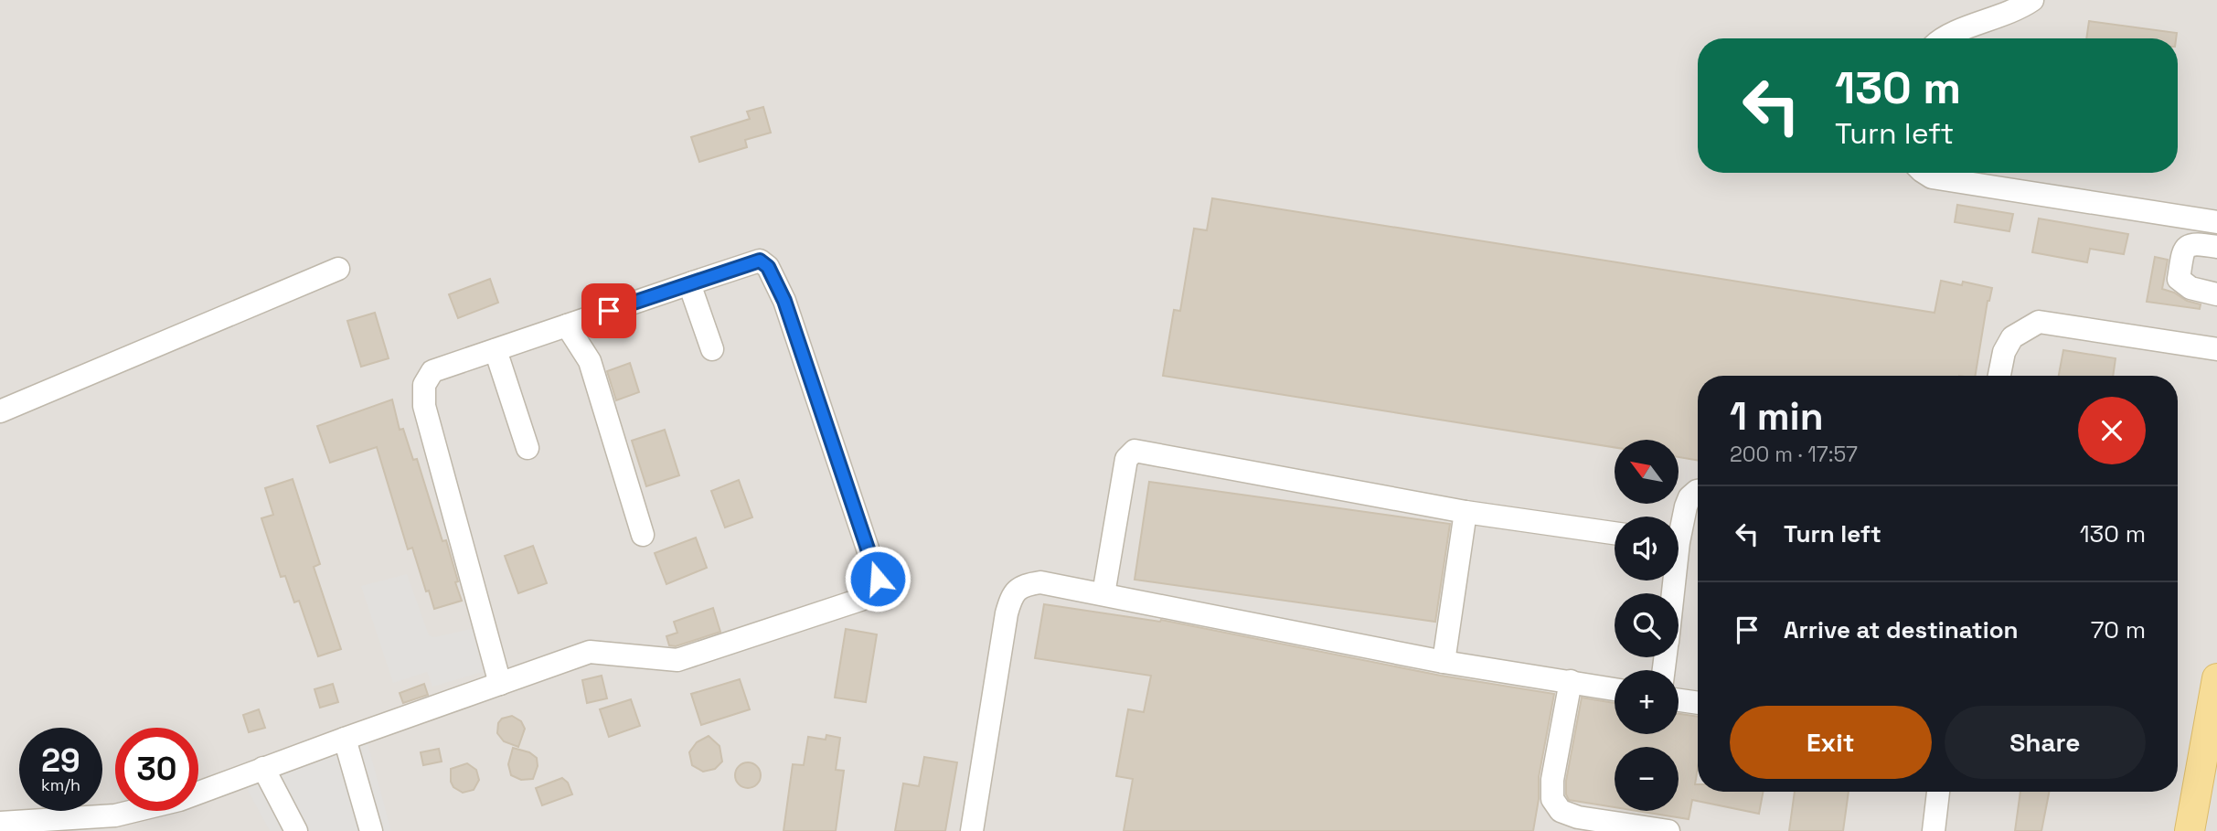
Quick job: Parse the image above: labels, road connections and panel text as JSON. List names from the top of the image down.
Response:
{
  "north": "top left",
  "page": {
    "turn": ["130 m", "Turn left"],
    "heading": ["1 min", "200 m · 17:57"],
    "map_buttons": ["+", "−"],
    "list": [
      {
        "name": "Turn left",
        "value": "130 m"
      },
      {
        "name": "Arrive at destination",
        "value": "70 m"
      }
    ],
    "buttons": ["Exit", "Share"],
    "speed": "29 km/h",
    "limit": "30"
  }
}
